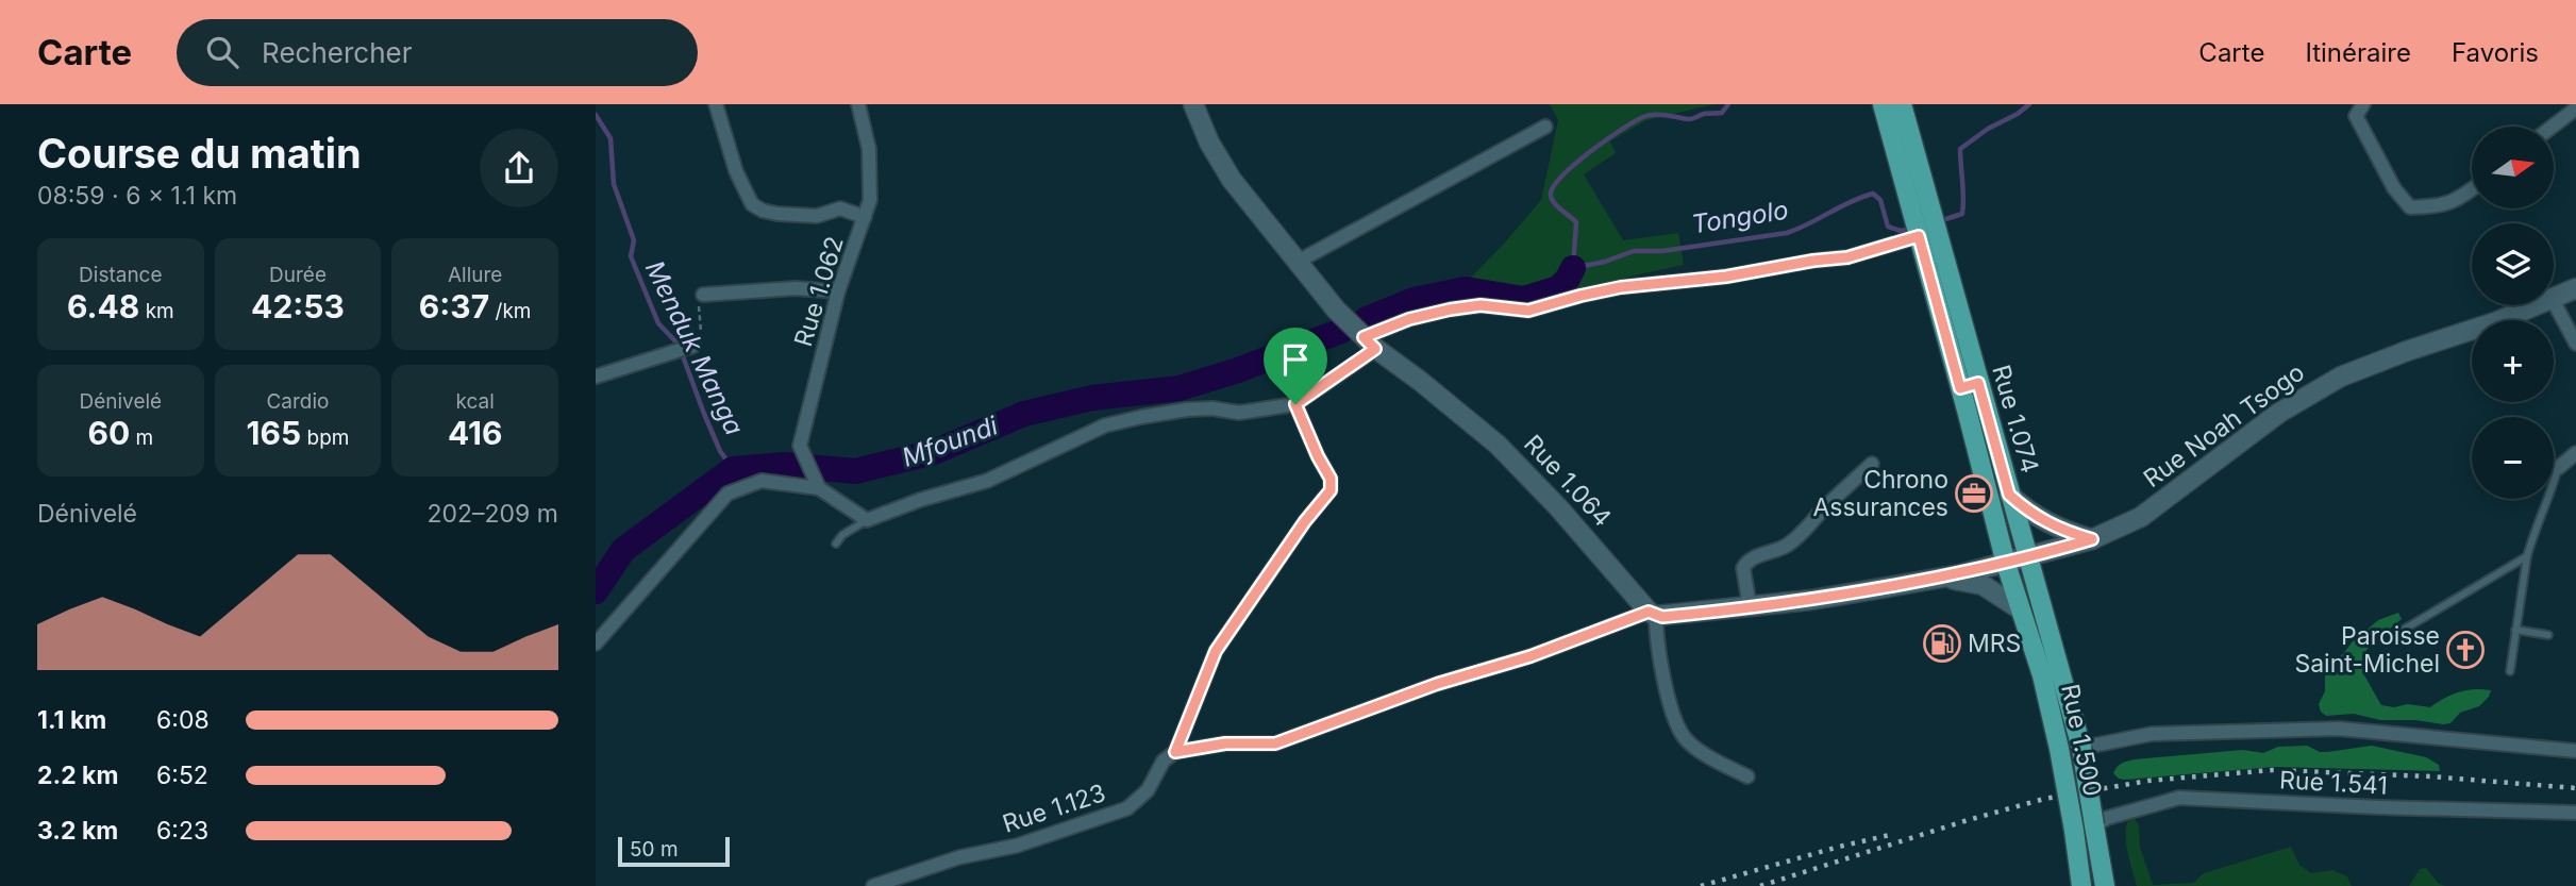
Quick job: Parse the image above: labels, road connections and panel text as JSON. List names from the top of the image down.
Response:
{
  "streets": {
    "main road": [
      "Rue 1.074",
      "Rue Noah Tsogo",
      "Rue 1.064",
      "Rue 1.500"
    ],
    "street": ["Rue 1.062", "Rue 1.541", "Rue 1.123"]
  },
  "crossings": [
    ["Rue 1.074", "Rue Noah Tsogo"],
    ["Rue 1.074", "Rue 1.500"],
    ["Rue 1.500", "Rue 1.541"]
  ],
  "water": ["Tongolo", "Menduk Manga", "Mfoundi"],
  "places": {
    "office": ["Chrono Assurances"],
    "fuel station": ["MRS"],
    "church": ["Paroisse Saint-Michel"]
  },
  "scale_bar": "50 m",
  "north": "right",
  "page": {
    "header": "Carte",
    "search": "Rechercher",
    "nav": ["Carte", "Itinéraire", "Favoris"],
    "heading": ["Course du matin", "08:59 · 6 × 1.1 km"],
    "map_buttons": ["+", "−"],
    "stats": [
      ["Distance", "6.48 km"],
      ["Durée", "42:53"],
      ["Allure", "6:37 /km"],
      ["Dénivelé", "60 m"],
      ["Cardio", "165 bpm"],
      ["kcal", "416"]
    ],
    "chart": ["Dénivelé", "202–209 m"],
    "list": [
      {
        "name": "1.1 km",
        "note": "6:08"
      },
      {
        "name": "2.2 km",
        "note": "6:52"
      },
      {
        "name": "3.2 km",
        "note": "6:23"
      }
    ],
    "scale": "50 m"
  }
}
